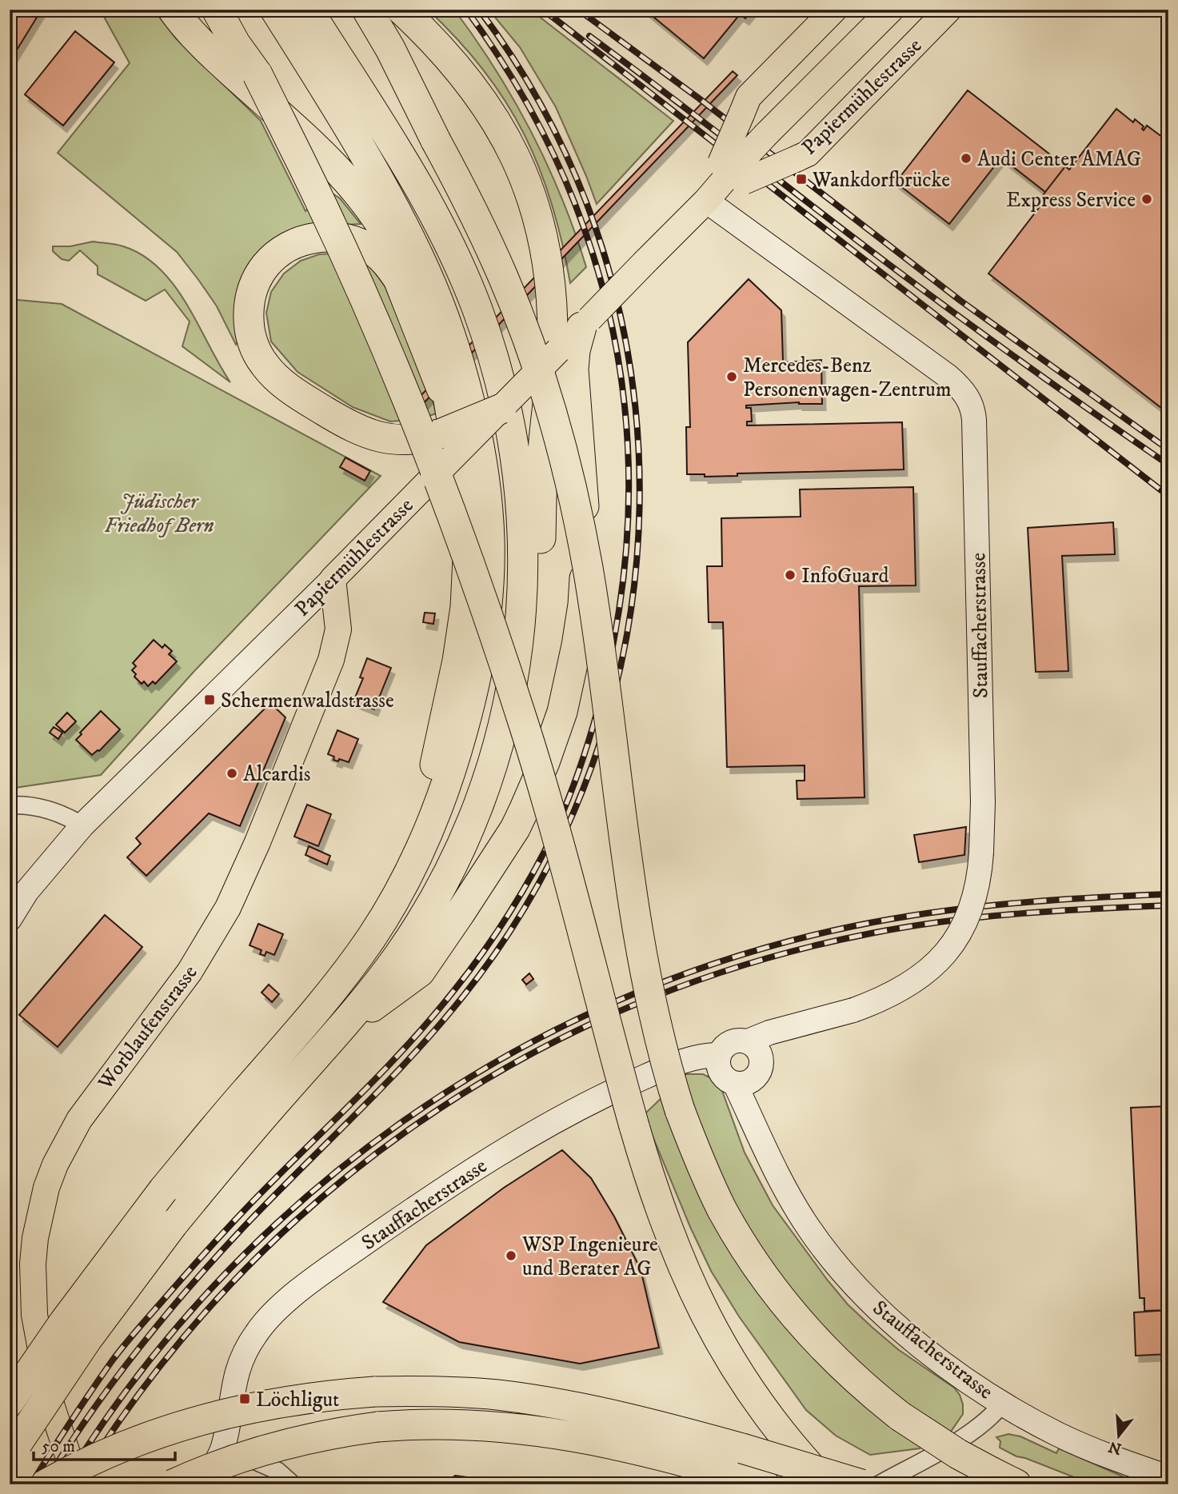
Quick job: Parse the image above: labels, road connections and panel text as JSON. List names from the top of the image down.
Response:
{
  "streets": {
    "main road": ["Papiermühlestrasse", "Worblaufenstrasse"],
    "street": ["Stauffacherstrasse"]
  },
  "crossings": [
    ["Papiermühlestrasse", "Stauffacherstrasse"],
    ["Papiermühlestrasse", "Worblaufenstrasse"]
  ],
  "parks": ["Jüdischer Friedhof Bern"],
  "places": {
    "other": [
      "Audi Center AMAG",
      "Express Service",
      "Mercedes-Benz Personenwagen-Zentrum",
      "InfoGuard",
      "Alcardis",
      "WSP Ingenieure und Berater AG"
    ],
    "transit": ["Wankdorfbrücke", "Schermenwaldstrasse", "Löchligut"]
  },
  "scale_bar": "50 m",
  "north": "bottom"
}
